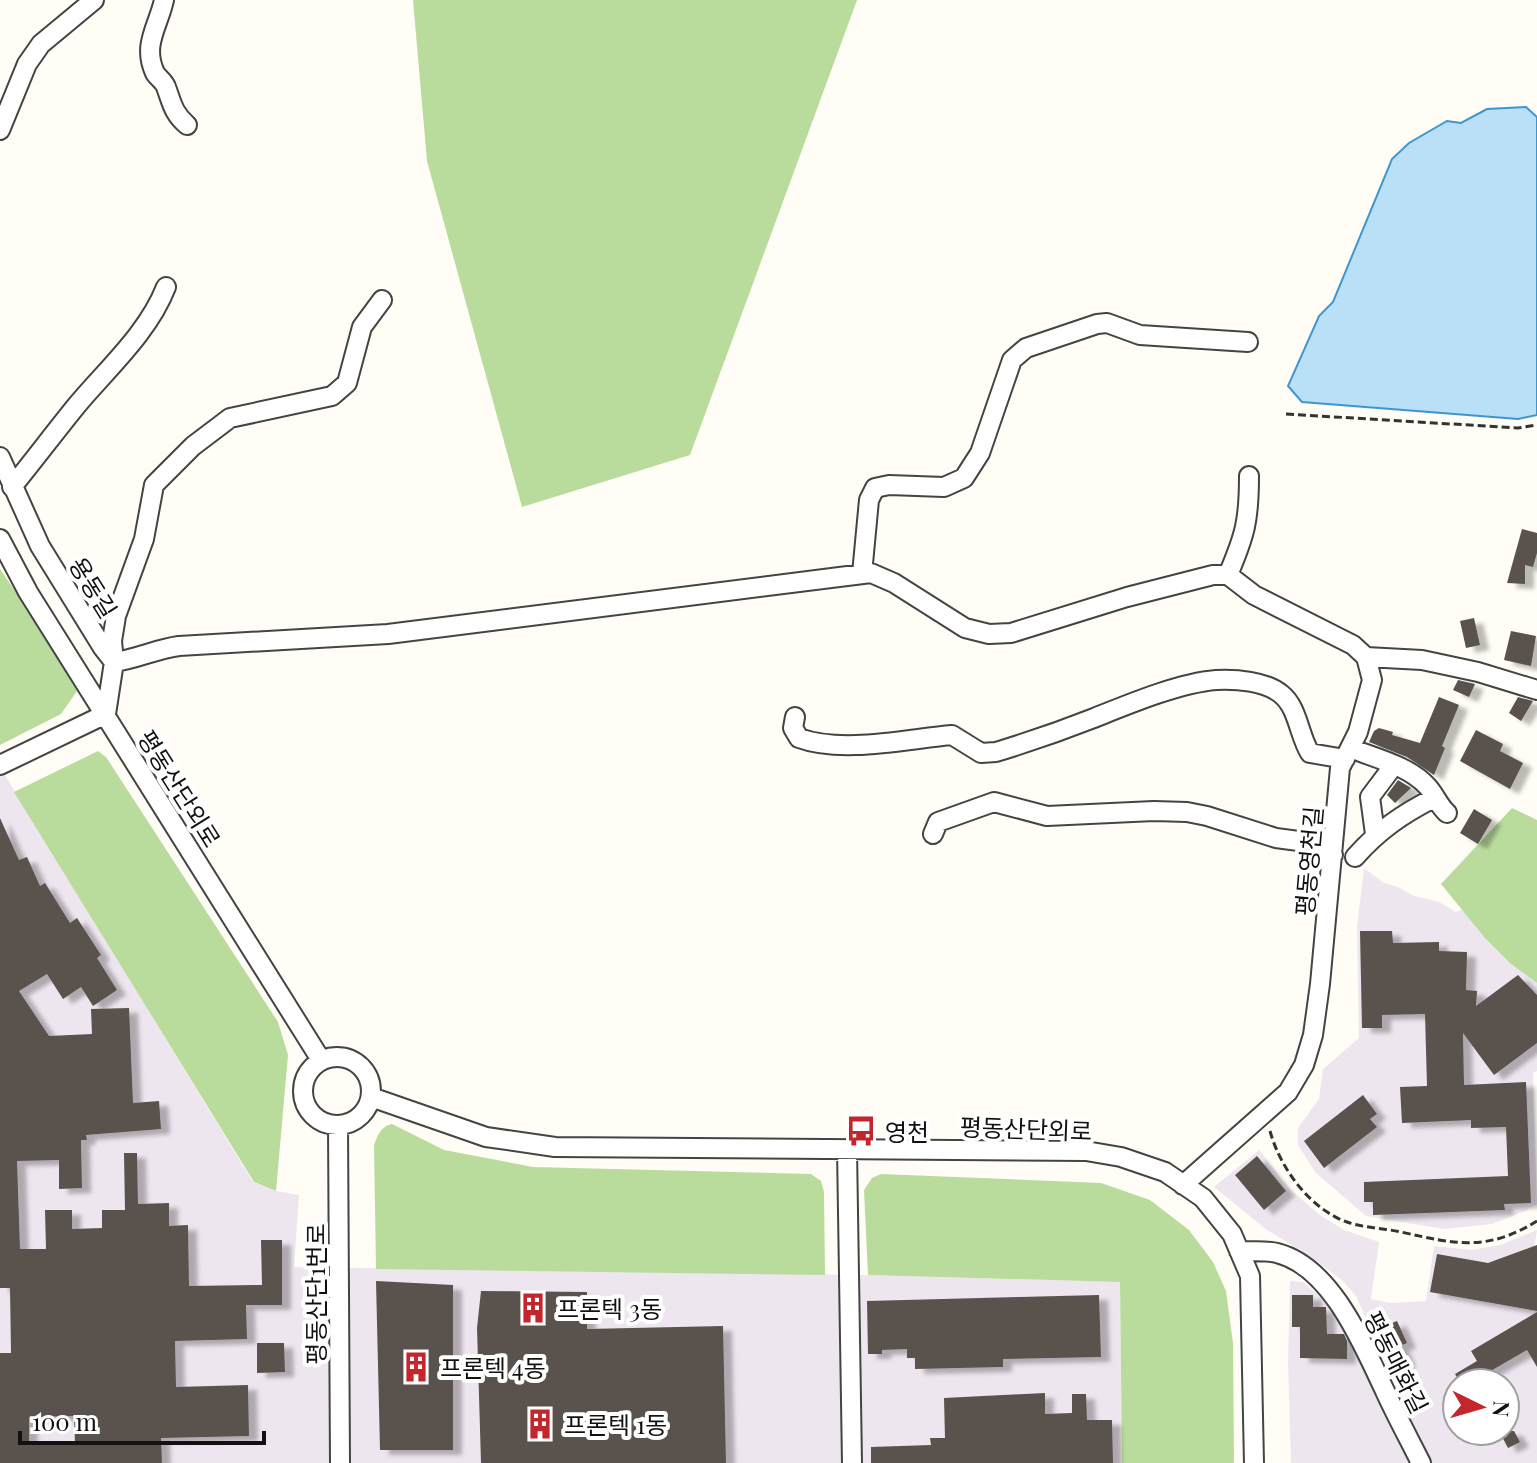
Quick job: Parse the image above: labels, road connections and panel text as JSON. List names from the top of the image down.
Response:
{
  "streets": {
    "street": [
      "용동길",
      "평동산단외로",
      "평동영천길",
      "평동산단1번로",
      "평동매화길"
    ]
  },
  "crossings": [
    ["평동산단외로", "평동영천길"],
    ["평동산단외로", "평동산단1번로"],
    ["평동산단외로", "평동매화길"]
  ],
  "places": {
    "bus stop": ["영천"],
    "building": ["프론텍 3동", "프론텍 4동", "프론텍 1동"]
  },
  "scale_bar": "100 m",
  "north": "right"
}
